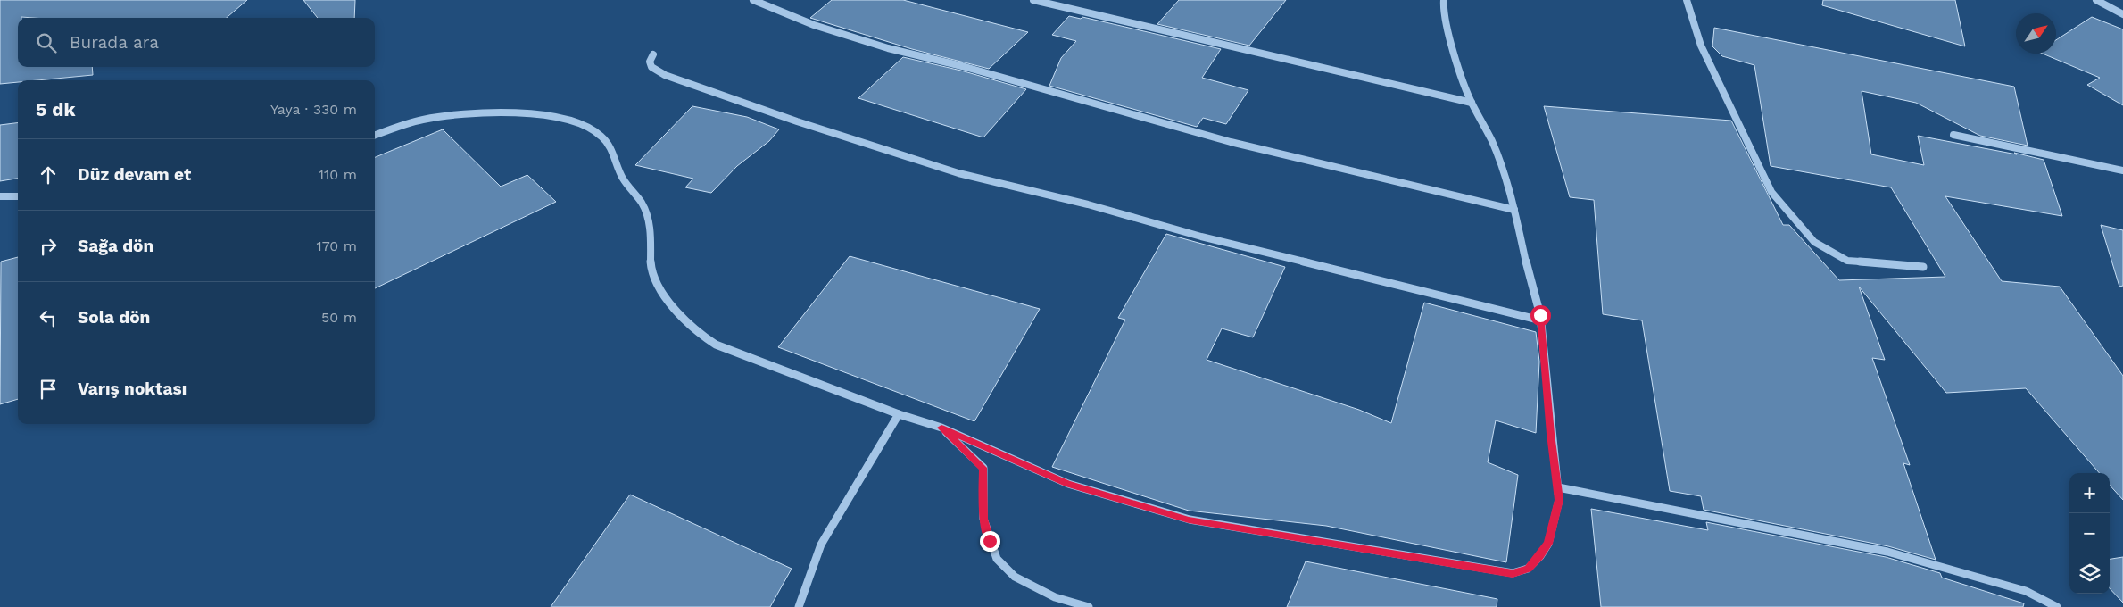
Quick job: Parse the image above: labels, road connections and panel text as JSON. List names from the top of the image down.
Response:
{
  "north": "top right",
  "page": {
    "search": "Burada ara",
    "heading": ["5 dk", "Yaya · 330 m"],
    "list": [
      ["Düz devam et", "110 m"],
      ["Sağa dön", "170 m"],
      ["Sola dön", "50 m"],
      "Varış noktası"
    ],
    "map_buttons": ["+", "−"]
  }
}
